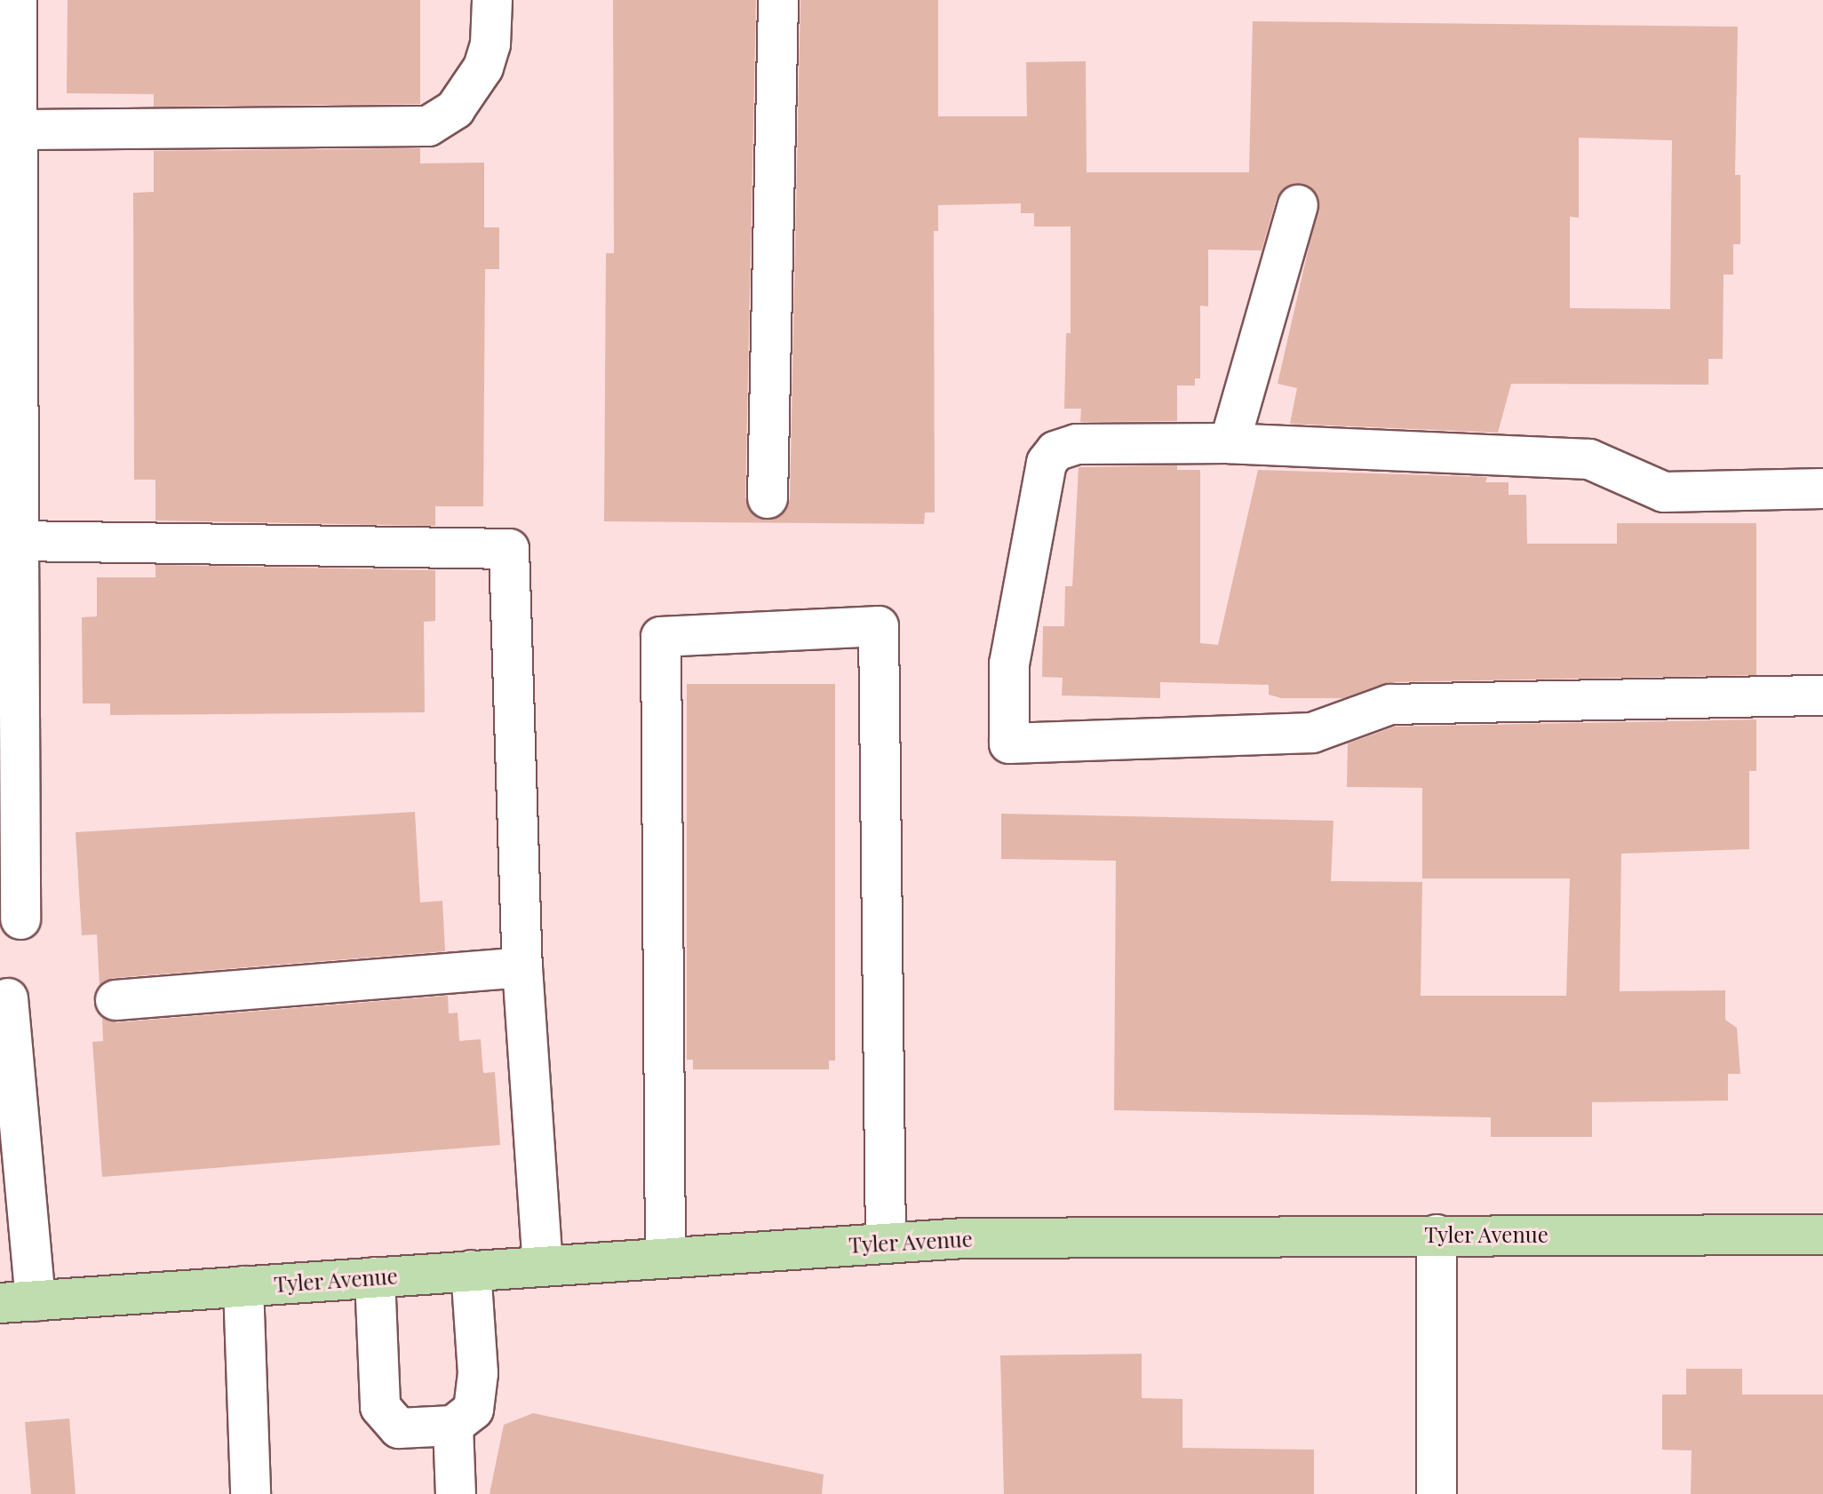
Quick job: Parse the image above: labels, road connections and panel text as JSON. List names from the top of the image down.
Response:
{
  "streets": {
    "main road": ["Tyler Avenue"]
  }
}
